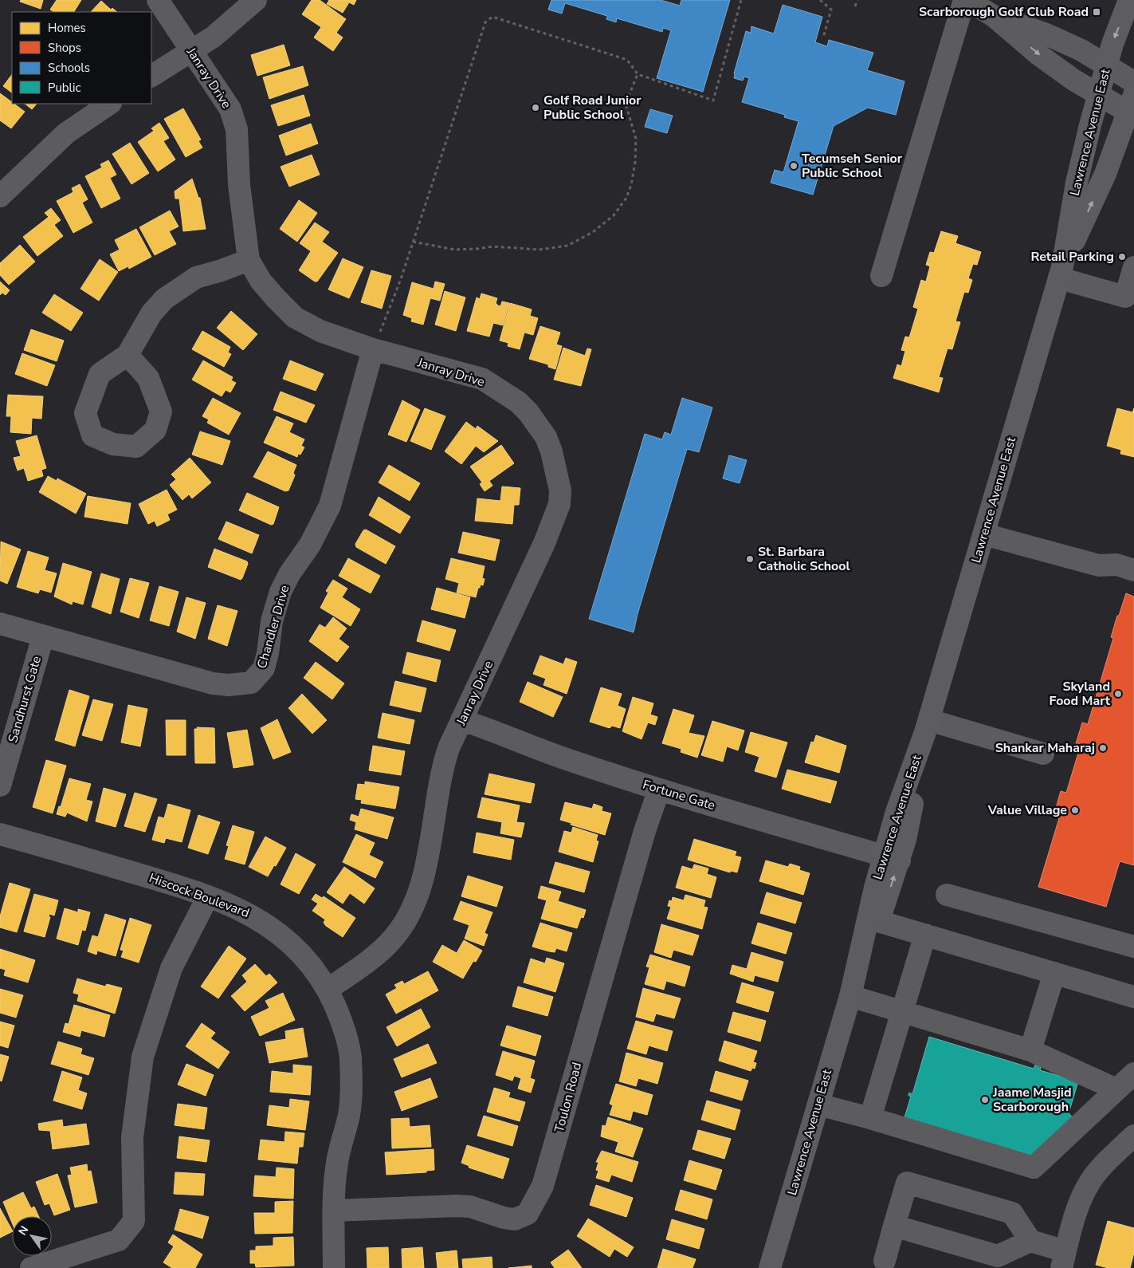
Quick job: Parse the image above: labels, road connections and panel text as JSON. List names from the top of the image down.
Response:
{
  "streets": {
    "main road": ["Lawrence Avenue East"],
    "street": [
      "Janray Drive",
      "Chandler Drive",
      "Sandhurst Gate",
      "Fortune Gate",
      "Hiscock Boulevard",
      "Toulon Road"
    ]
  },
  "crossings": [
    ["Janray Drive", "Chandler Drive"],
    ["Janray Drive", "Fortune Gate"],
    ["Janray Drive", "Hiscock Boulevard"],
    ["Lawrence Avenue East", "Fortune Gate"],
    ["Chandler Drive", "Sandhurst Gate"],
    ["Fortune Gate", "Toulon Road"],
    ["Hiscock Boulevard", "Toulon Road"]
  ],
  "places": {
    "transit": ["Scarborough Golf Club Road"],
    "other": [
      "Golf Road Junior Public School",
      "Tecumseh Senior Public School",
      "Retail Parking",
      "St. Barbara Catholic School",
      "Skyland Food Mart",
      "Shankar Maharaj",
      "Value Village",
      "Jaame Masjid Scarborough"
    ]
  },
  "legend": [
    "Homes",
    "Shops",
    "Schools",
    "Public"
  ],
  "north": "top left"
}
